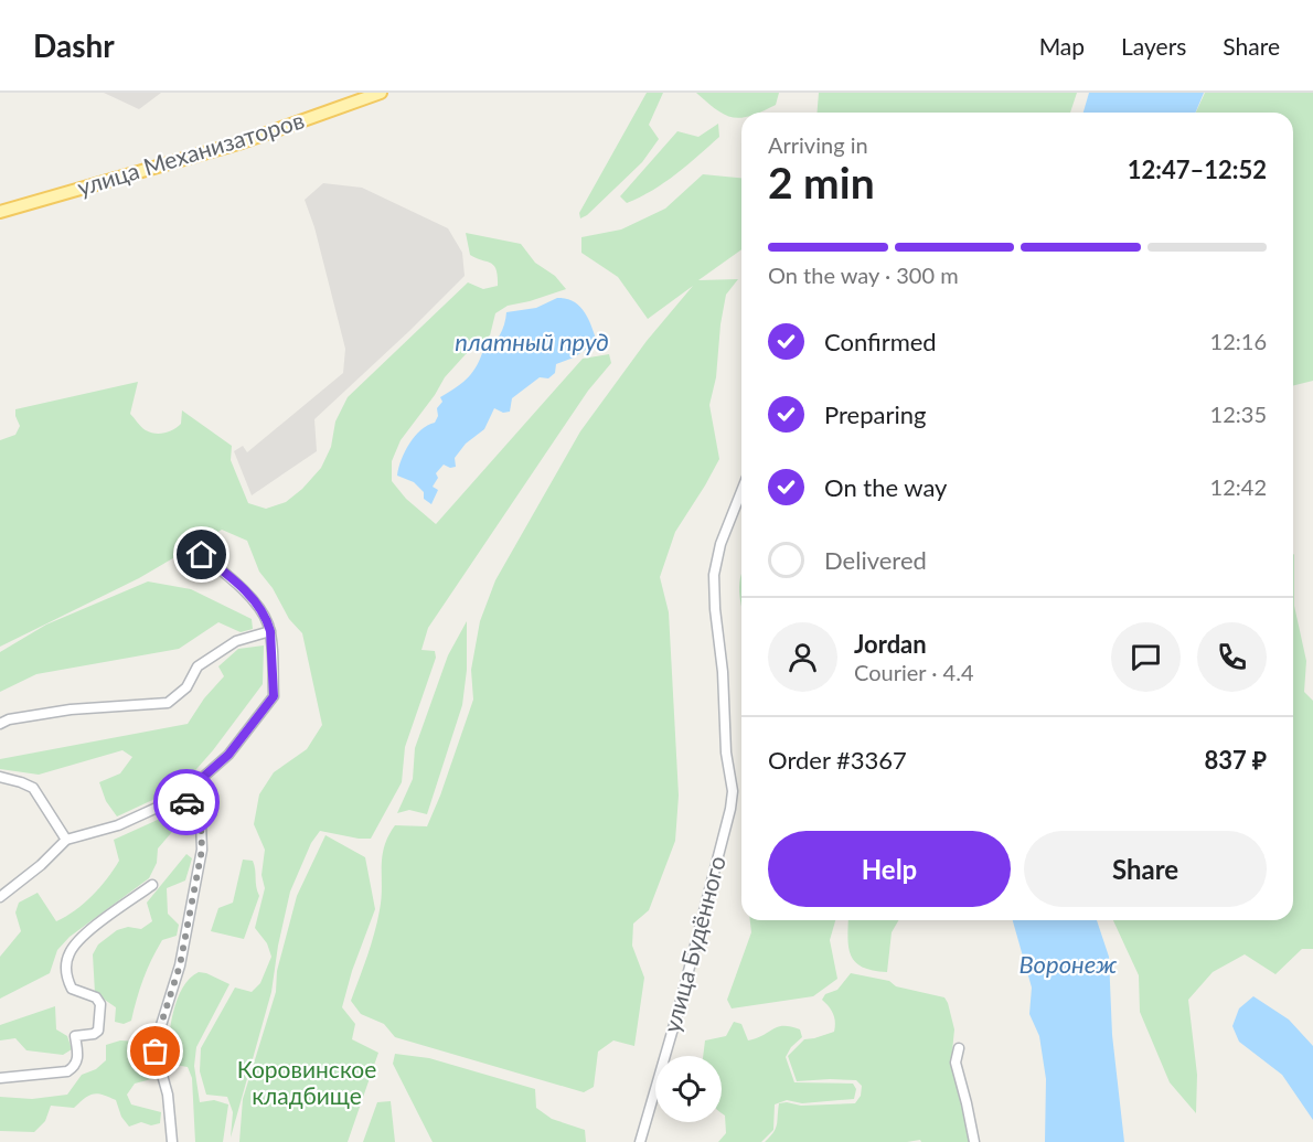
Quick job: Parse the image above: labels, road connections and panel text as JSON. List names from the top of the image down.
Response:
{
  "streets": {
    "main road": ["улица Механизаторов"],
    "street": ["улица Будённого"]
  },
  "water": ["платный пруд", "Воронеж"],
  "parks": ["Коровинское кладбище"],
  "page": {
    "header": "Dashr",
    "nav": ["Map", "Layers", "Share"],
    "heading": ["2 min", "Arriving in", "12:47–12:52"],
    "panel": [
      "Jordan",
      "Courier · 4.4",
      "Order #3367",
      "837 ₽"
    ],
    "bar": "On the way · 300 m",
    "list": [
      ["Confirmed", "12:16"],
      ["Preparing", "12:35"],
      ["On the way", "12:42"],
      "Delivered"
    ],
    "buttons": ["Help", "Share"]
  }
}
